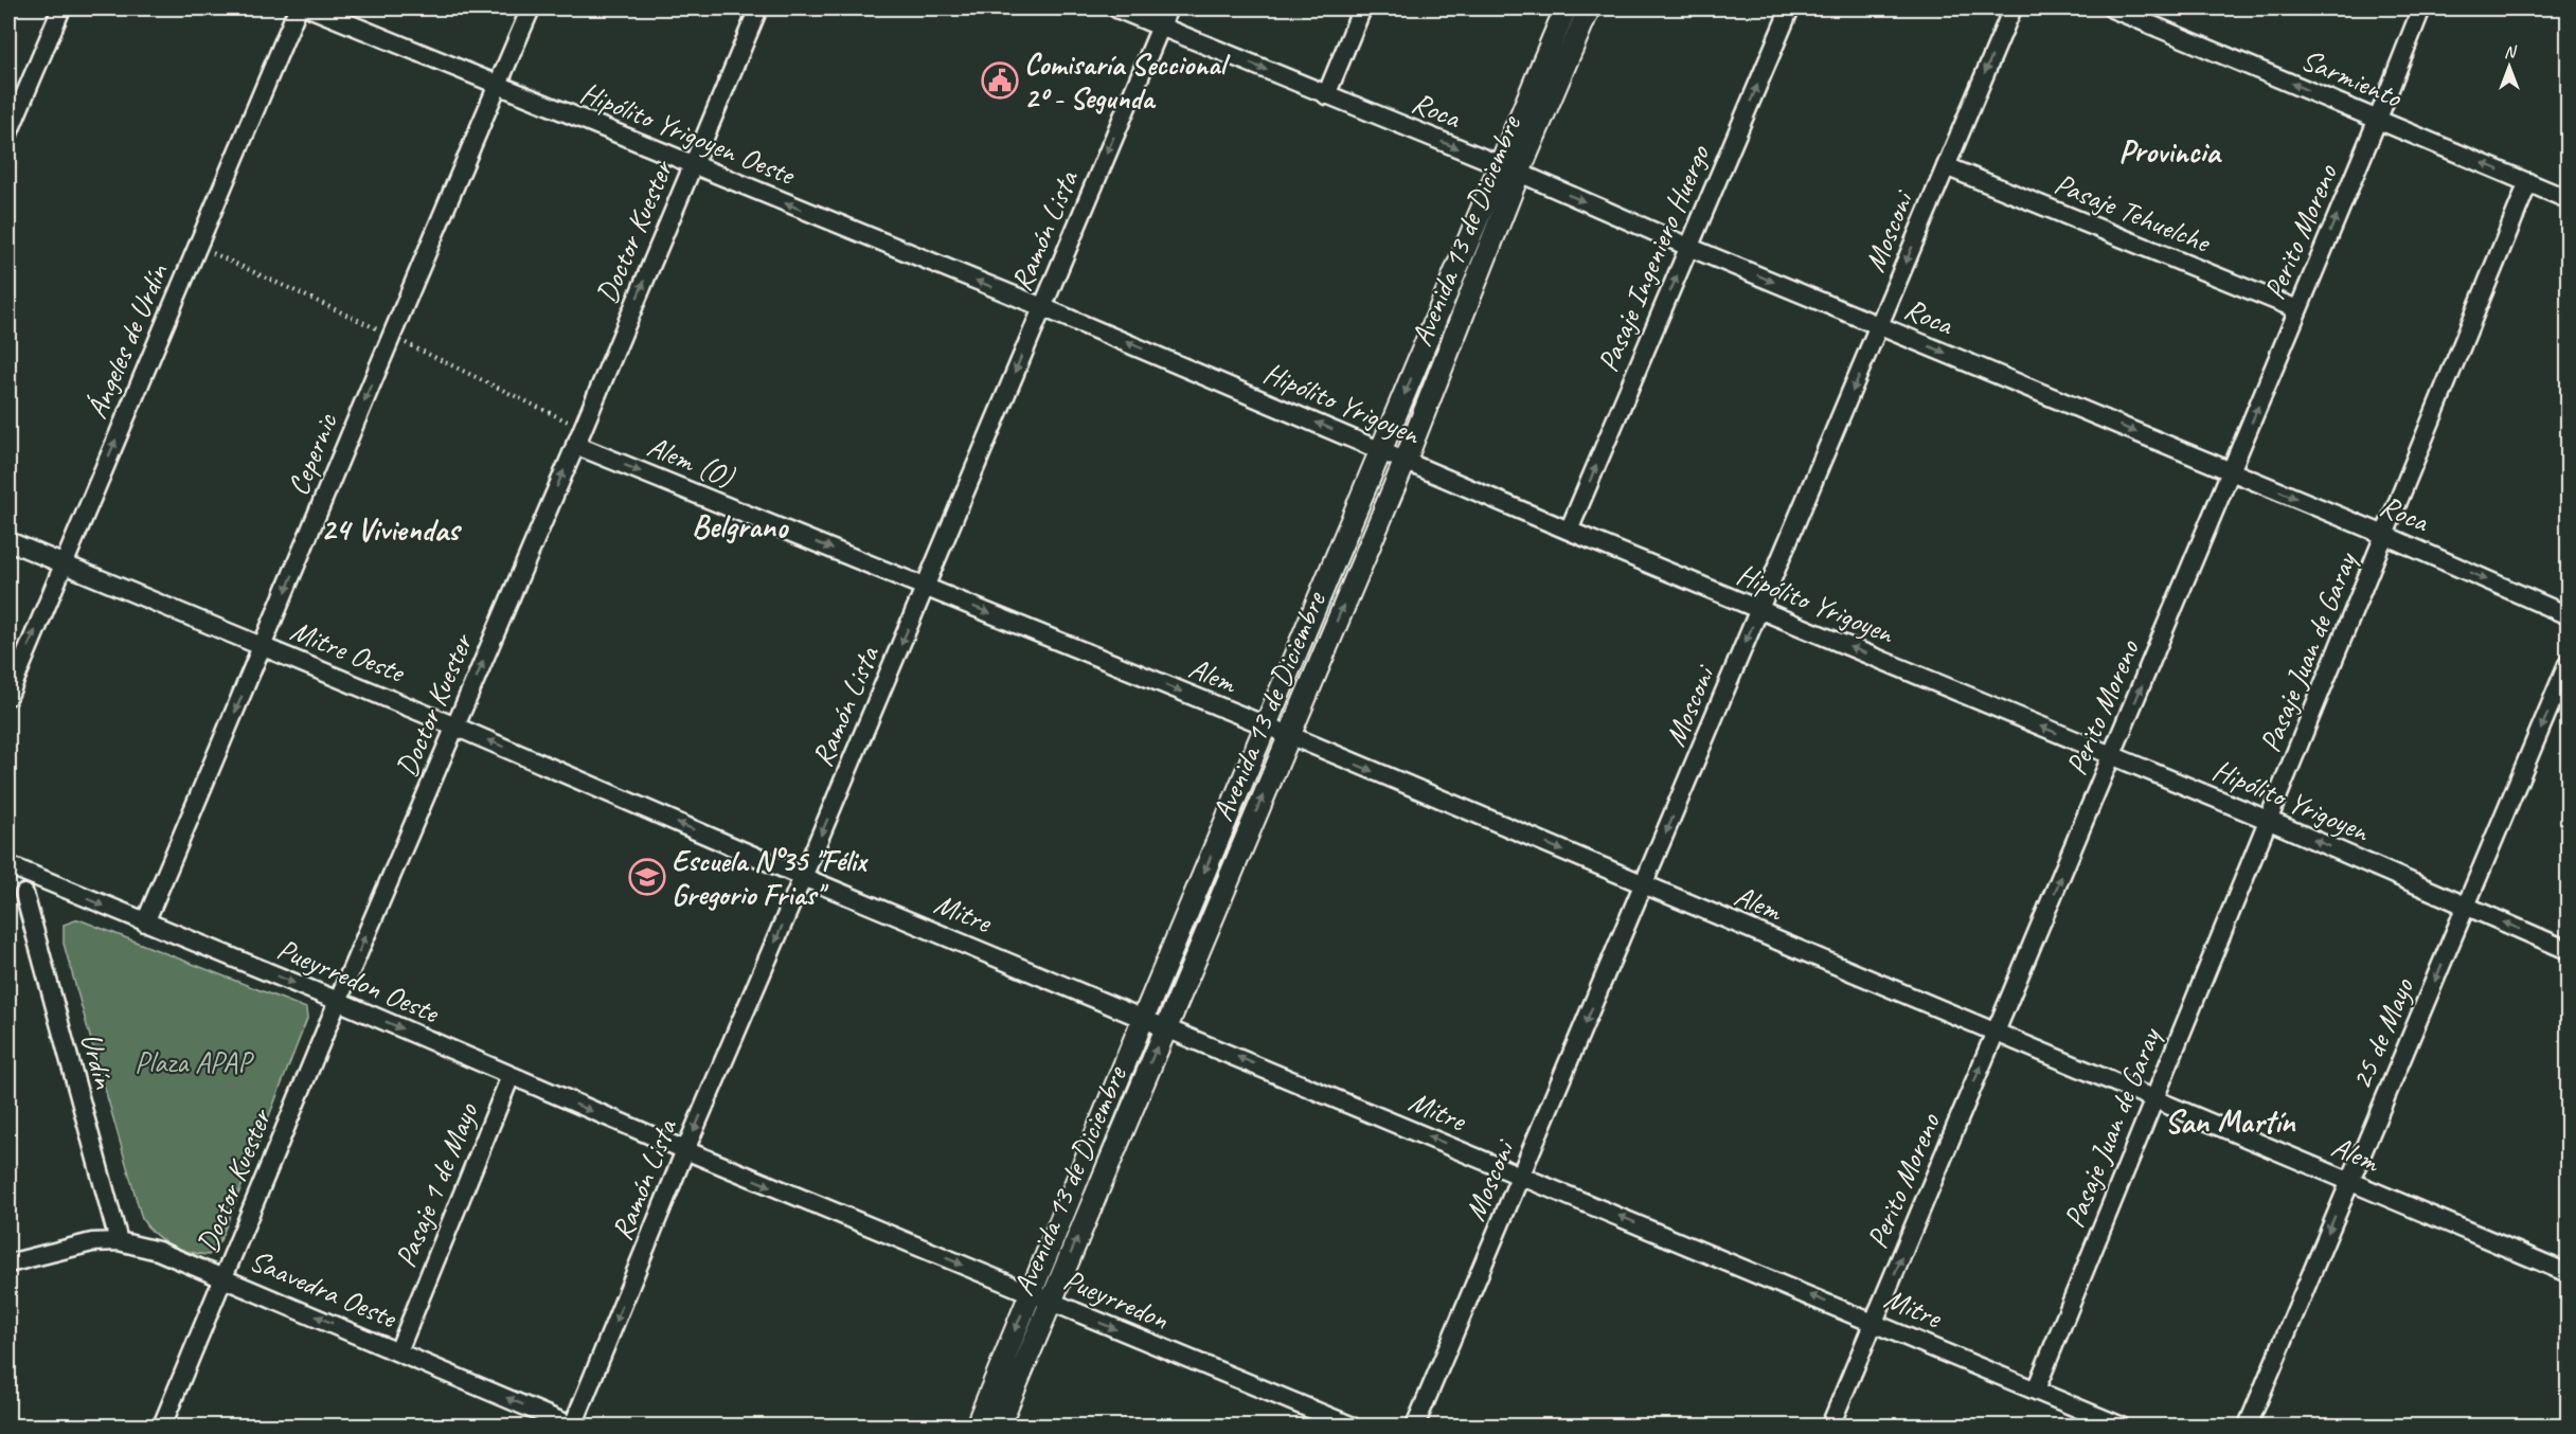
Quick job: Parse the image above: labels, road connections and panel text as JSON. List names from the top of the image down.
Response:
{
  "streets": {
    "street": [
      "Sarmiento",
      "Roca",
      "Hipólito Yrigoyen Oeste",
      "Pasaje Tehuelche",
      "Ramón Lista",
      "Avenida 13 de Diciembre",
      "Doctor Kuester",
      "Mosconi",
      "Perito Moreno",
      "Pasaje Ingeniero Huergo",
      "Ángeles de Urdín",
      "Hipólito Yrigoyen",
      "Cepernic",
      "Alem (O)",
      "Mitre Oeste",
      "Pasaje Juan de Garay",
      "Alem",
      "Mitre",
      "Pueyrredon Oeste",
      "25 de Mayo",
      "Urdín",
      "Pasaje 1 de Mayo",
      "Saavedra Oeste",
      "Pueyrredon"
    ]
  },
  "crossings": [
    ["Sarmiento", "Perito Moreno"],
    ["Sarmiento", "Pasaje Juan de Garay"],
    ["Roca", "Ramón Lista"],
    ["Roca", "Avenida 13 de Diciembre"],
    ["Roca", "Mosconi"],
    ["Roca", "Perito Moreno"],
    ["Roca", "Pasaje Ingeniero Huergo"],
    ["Roca", "Pasaje Juan de Garay"],
    ["Hipólito Yrigoyen Oeste", "Ramón Lista"],
    ["Hipólito Yrigoyen Oeste", "Doctor Kuester"],
    ["Hipólito Yrigoyen Oeste", "Hipólito Yrigoyen"],
    ["Hipólito Yrigoyen Oeste", "Cepernic"],
    ["Pasaje Tehuelche", "Mosconi"],
    ["Pasaje Tehuelche", "Perito Moreno"],
    ["Ramón Lista", "Hipólito Yrigoyen"],
    ["Ramón Lista", "Alem (O)"],
    ["Ramón Lista", "Mitre Oeste"],
    ["Ramón Lista", "Alem"],
    ["Ramón Lista", "Mitre"],
    ["Ramón Lista", "Pueyrredon Oeste"],
    ["Ramón Lista", "Saavedra Oeste"],
    ["Ramón Lista", "Pueyrredon"],
    ["Avenida 13 de Diciembre", "Hipólito Yrigoyen"],
    ["Avenida 13 de Diciembre", "Alem"],
    ["Avenida 13 de Diciembre", "Mitre"],
    ["Avenida 13 de Diciembre", "Pueyrredon"],
    ["Doctor Kuester", "Alem (O)"],
    ["Doctor Kuester", "Mitre Oeste"],
    ["Doctor Kuester", "Pueyrredon Oeste"],
    ["Doctor Kuester", "Saavedra Oeste"],
    ["Mosconi", "Hipólito Yrigoyen"],
    ["Mosconi", "Alem"],
    ["Mosconi", "Mitre"],
    ["Perito Moreno", "Hipólito Yrigoyen"],
    ["Perito Moreno", "Alem"],
    ["Perito Moreno", "Mitre"],
    ["Pasaje Ingeniero Huergo", "Hipólito Yrigoyen"],
    ["Ángeles de Urdín", "Mitre Oeste"],
    ["Hipólito Yrigoyen", "Pasaje Juan de Garay"],
    ["Hipólito Yrigoyen", "25 de Mayo"],
    ["Cepernic", "Mitre Oeste"],
    ["Cepernic", "Pueyrredon Oeste"],
    ["Alem (O)", "Alem"],
    ["Mitre Oeste", "Mitre"],
    ["Pasaje Juan de Garay", "Alem"],
    ["Pasaje Juan de Garay", "Mitre"],
    ["Alem", "25 de Mayo"],
    ["Pueyrredon Oeste", "Pasaje 1 de Mayo"],
    ["Pueyrredon Oeste", "Pueyrredon"],
    ["Urdín", "Saavedra Oeste"],
    ["Pasaje 1 de Mayo", "Saavedra Oeste"]
  ],
  "one_way": [
    "Sarmiento",
    "Roca",
    "Hipólito Yrigoyen Oeste",
    "Ramón Lista",
    "Doctor Kuester",
    "Mosconi",
    "Perito Moreno",
    "Pasaje Ingeniero Huergo",
    "Ángeles de Urdín",
    "Hipólito Yrigoyen",
    "Cepernic",
    "Alem (O)",
    "Mitre Oeste",
    "Alem",
    "Mitre",
    "Pueyrredon Oeste",
    "25 de Mayo",
    "Saavedra Oeste",
    "Pueyrredon"
  ],
  "districts": [
    "Provincia",
    "Belgrano",
    "24 Viviendas",
    "San Martín"
  ],
  "parks": ["Plaza APAP"],
  "places": {
    "public building": ["Comisaría Seccional 2º - Segunda"],
    "school or university": ["Escuela N°35 \"Félix Gregorio Frias\""]
  },
  "north": "top"
}
